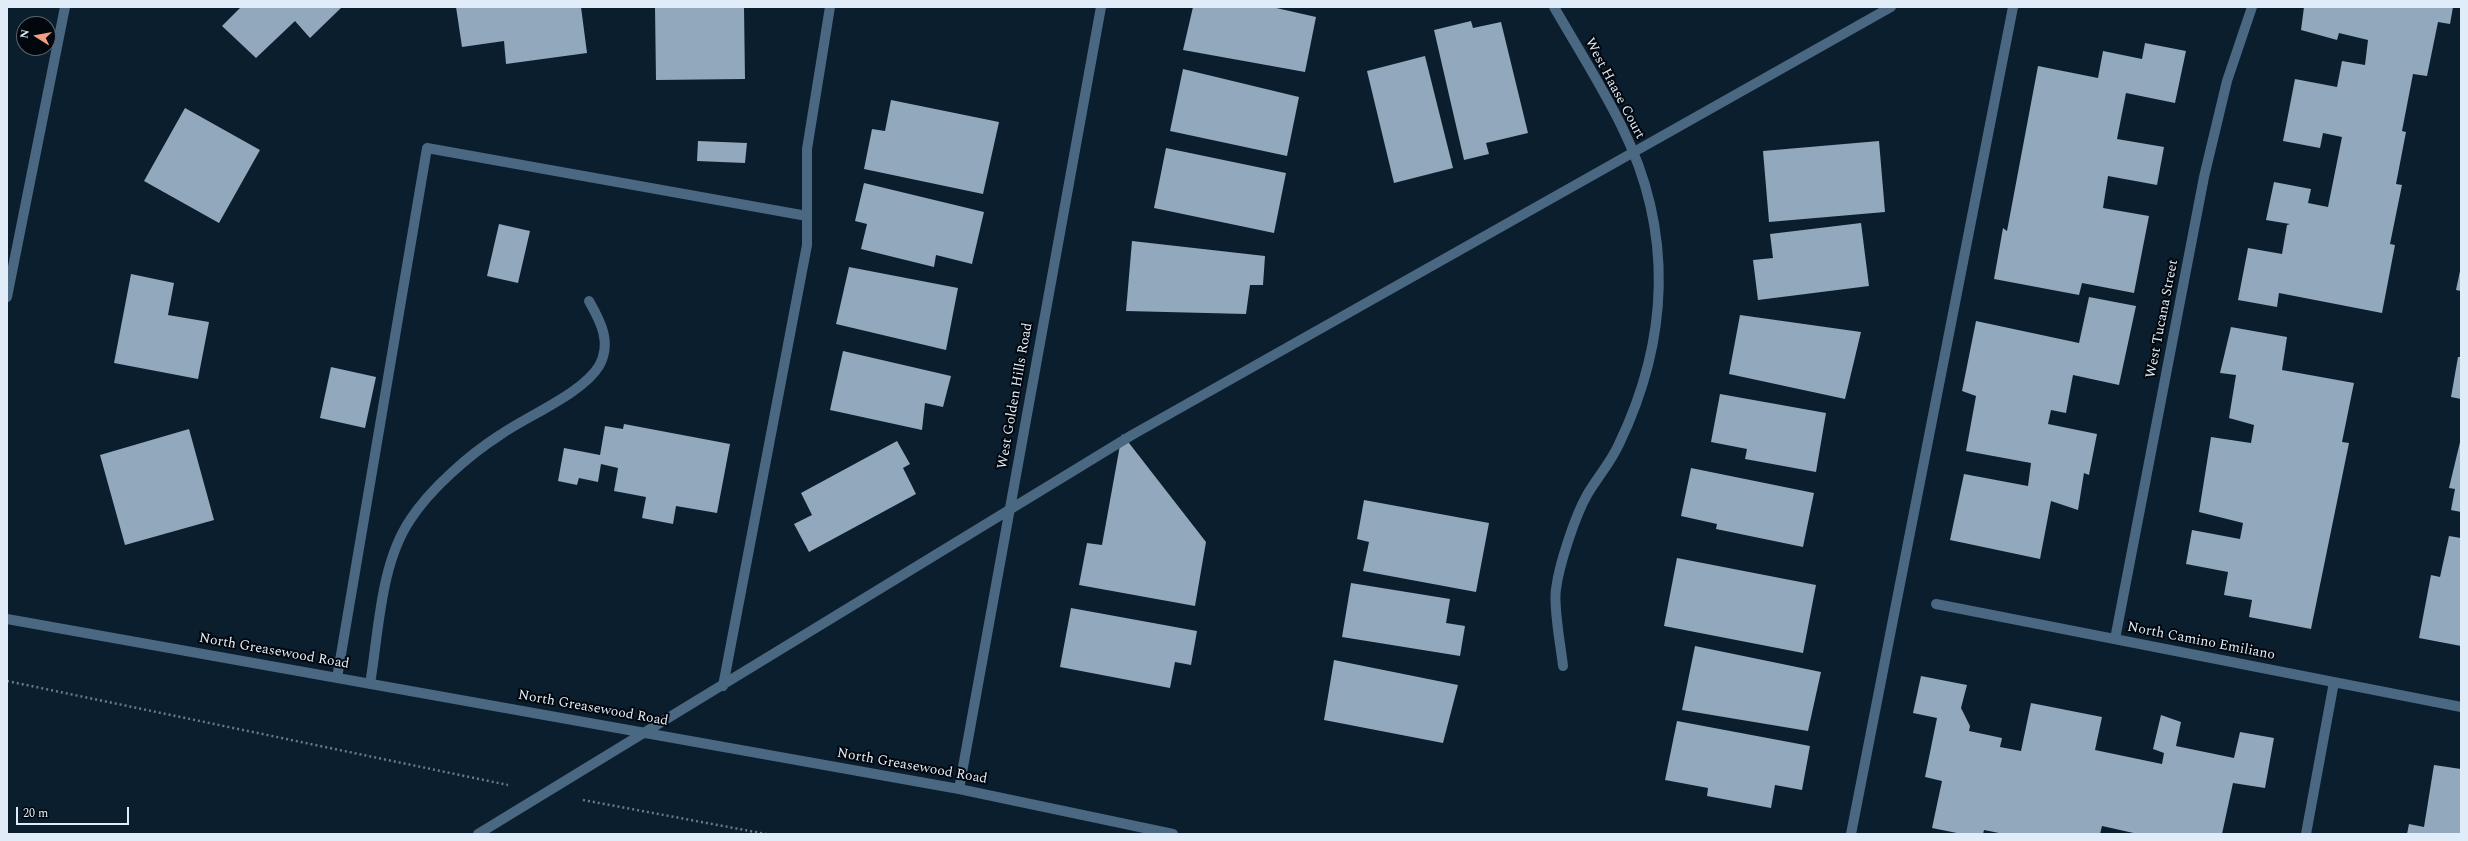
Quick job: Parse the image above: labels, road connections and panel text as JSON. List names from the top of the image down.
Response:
{
  "streets": {
    "street": [
      "West Haase Court",
      "West Tucana Street",
      "West Golden Hills Road",
      "North Camino Emiliano",
      "North Greasewood Road"
    ]
  },
  "crossings": [
    ["West Tucana Street", "North Camino Emiliano"],
    ["West Golden Hills Road", "North Greasewood Road"]
  ],
  "scale_bar": "20 m",
  "north": "left"
}
